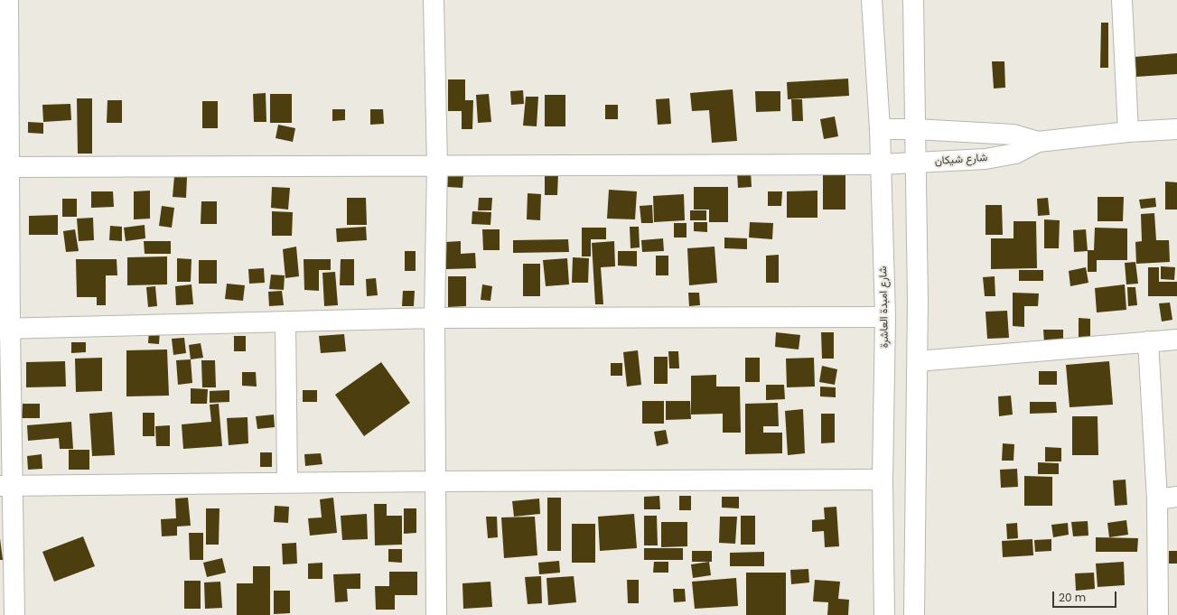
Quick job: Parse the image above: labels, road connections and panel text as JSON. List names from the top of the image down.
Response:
{
  "streets": {
    "street": ["شارع شيكان", "شارع امبدة العاشرة"]
  },
  "crossings": [
    ["شارع شيكان", "شارع امبدة العاشرة"]
  ],
  "scale_bar": "20 m"
}
